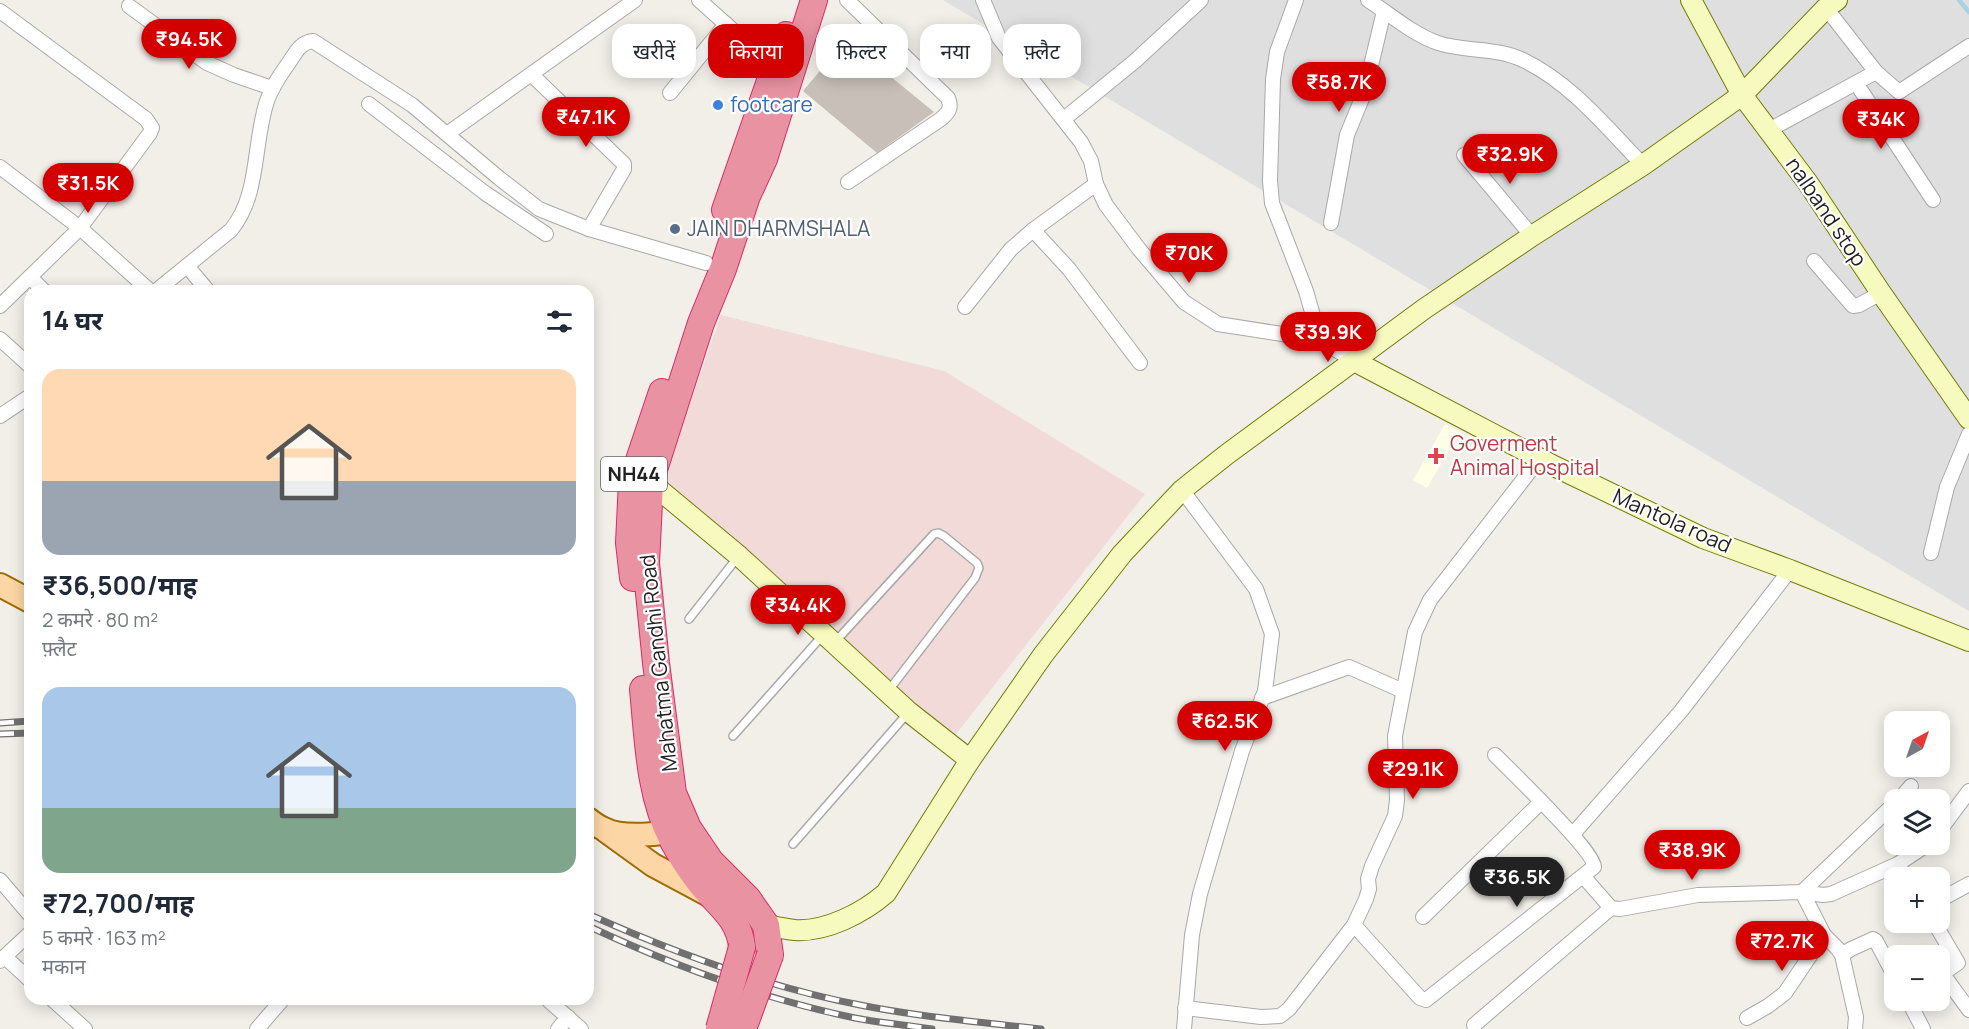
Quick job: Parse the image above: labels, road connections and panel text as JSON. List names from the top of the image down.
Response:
{
  "streets": {
    "highway": ["NH44", "Mahatma Gandhi Road"],
    "street": ["nalband stop", "Mantola road"]
  },
  "places": {
    "other": ["footcare", "JAIN DHARMSHALA"],
    "health": ["Goverment Animal Hospital"]
  },
  "north": "top right",
  "page": {
    "price": [
      "₹94.5K",
      "₹58.7K",
      "₹47.1K",
      "₹34K",
      "₹32.9K",
      "₹31.5K",
      "₹70K",
      "₹39.9K",
      "₹34.4K",
      "₹62.5K",
      "₹29.1K",
      "₹38.9K",
      "₹36.5K",
      "₹72.7K"
    ],
    "chip": [
      "खरीदें",
      "किराया",
      "फ़िल्टर",
      "नया",
      "फ़्लैट"
    ],
    "heading": "14 घर",
    "list": [
      {
        "name": "₹36,500/माह",
        "note": "2 कमरे · 80 m² · फ़्लैट"
      },
      {
        "name": "₹72,700/माह",
        "note": "5 कमरे · 163 m² · मकान"
      }
    ],
    "map_buttons": ["+", "−"]
  }
}
